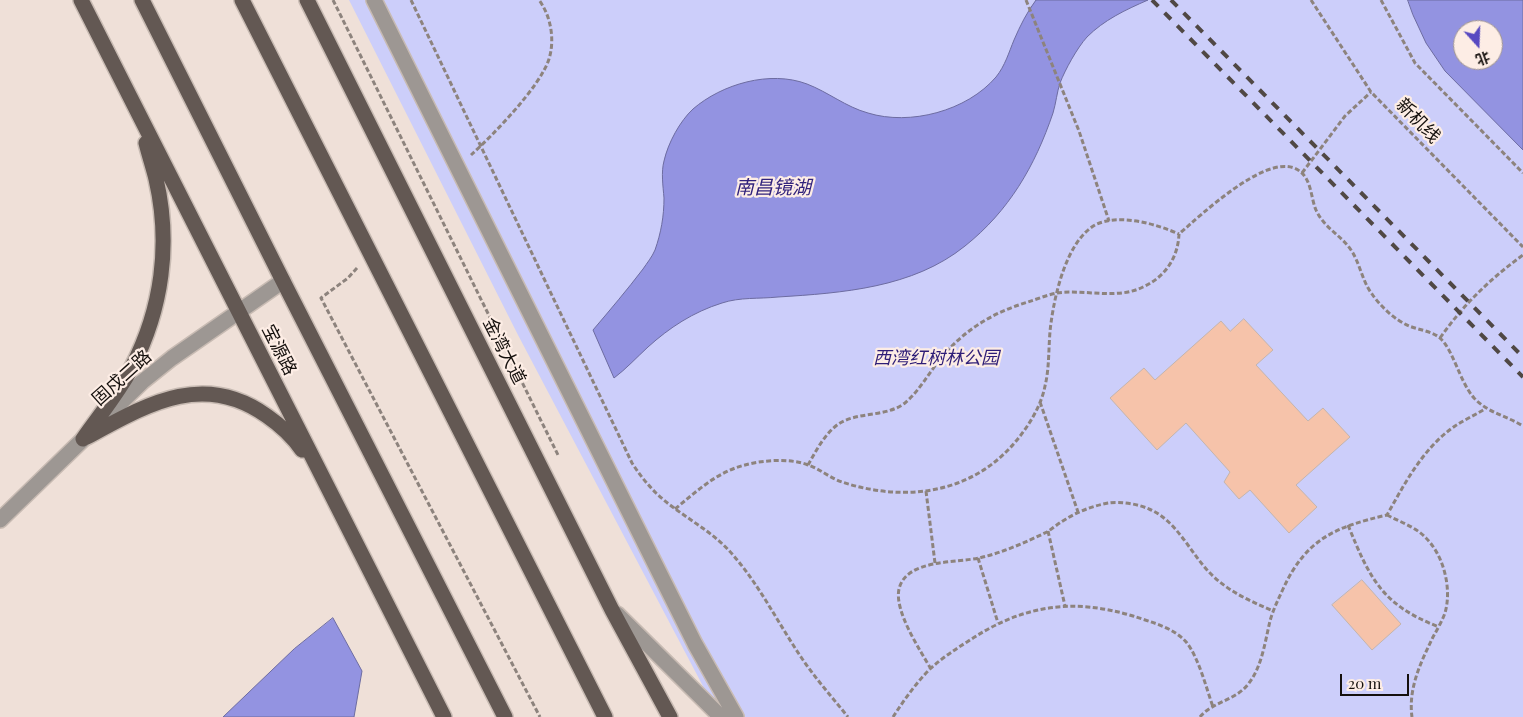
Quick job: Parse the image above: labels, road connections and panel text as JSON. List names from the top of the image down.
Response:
{
  "streets": {
    "main road": ["宝源路", "金湾大道"],
    "street": ["固戍二路"],
    "path": ["新机线"]
  },
  "crossings": [
    ["宝源路", "固戍二路"]
  ],
  "water": ["南昌镜湖"],
  "parks": ["西湾红树林公园"],
  "scale_bar": "20 m",
  "north": "bottom"
}
